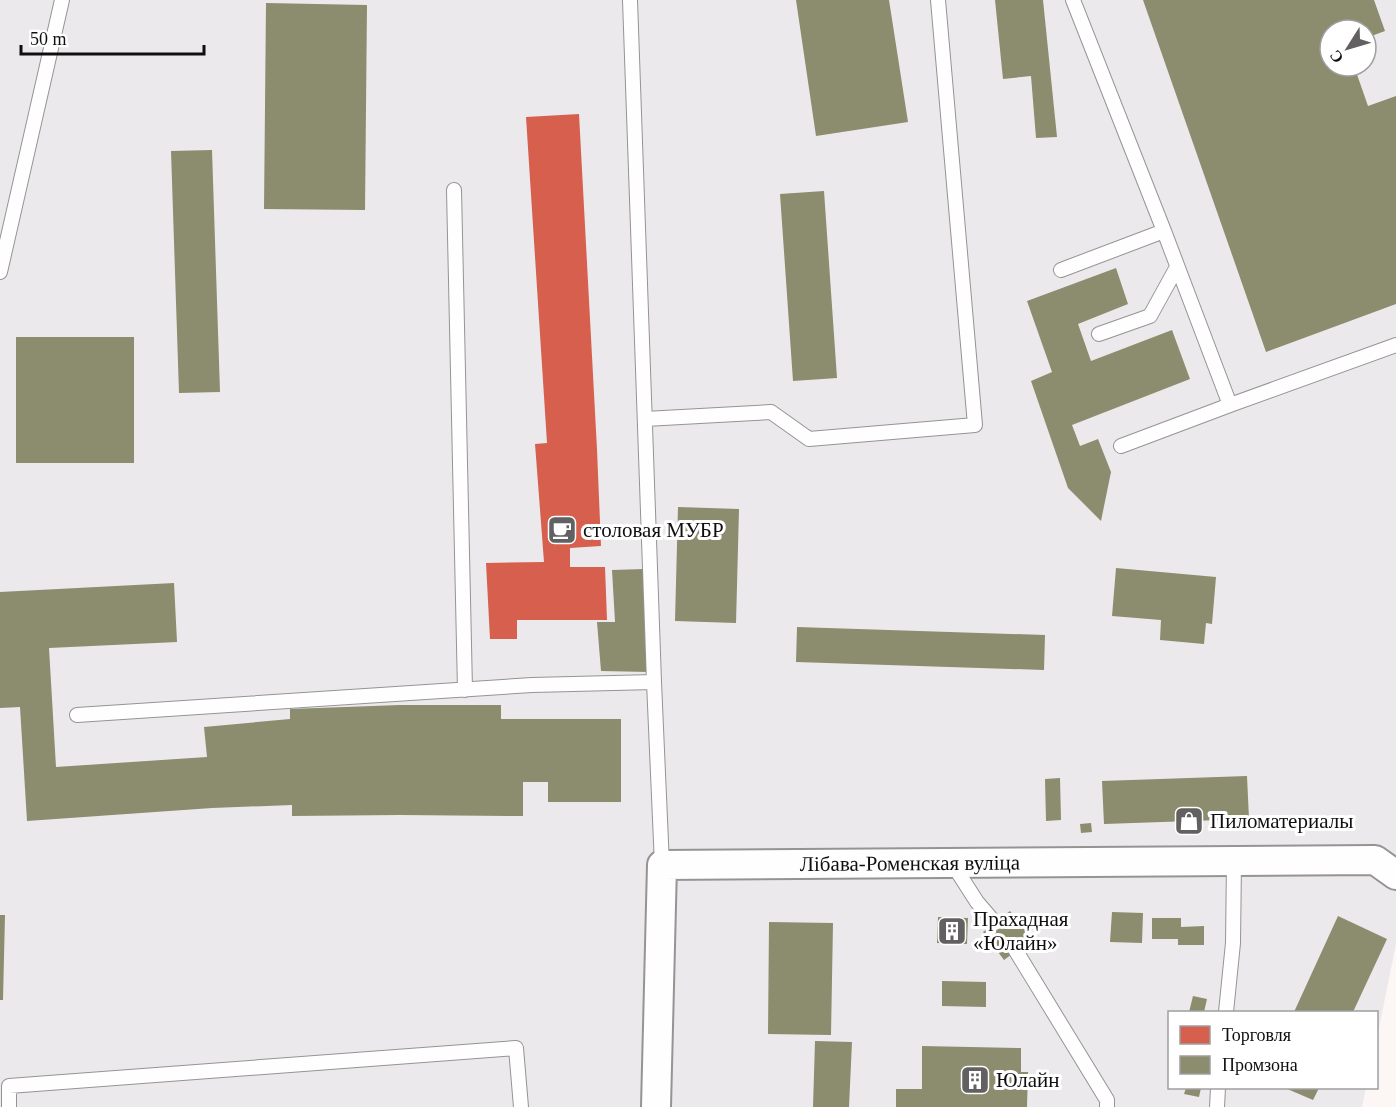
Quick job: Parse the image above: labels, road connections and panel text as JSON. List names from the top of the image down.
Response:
{
  "streets": {
    "street": ["Лібава-Роменская вуліца"]
  },
  "places": {
    "cafe": ["столовая МУБР"],
    "shop": ["Пиломатериалы"],
    "building": ["Прахадная «Юлайн»", "Юлайн"]
  },
  "legend": ["Торговля", "Промзона"],
  "scale_bar": "50 m",
  "north": "bottom left"
}
